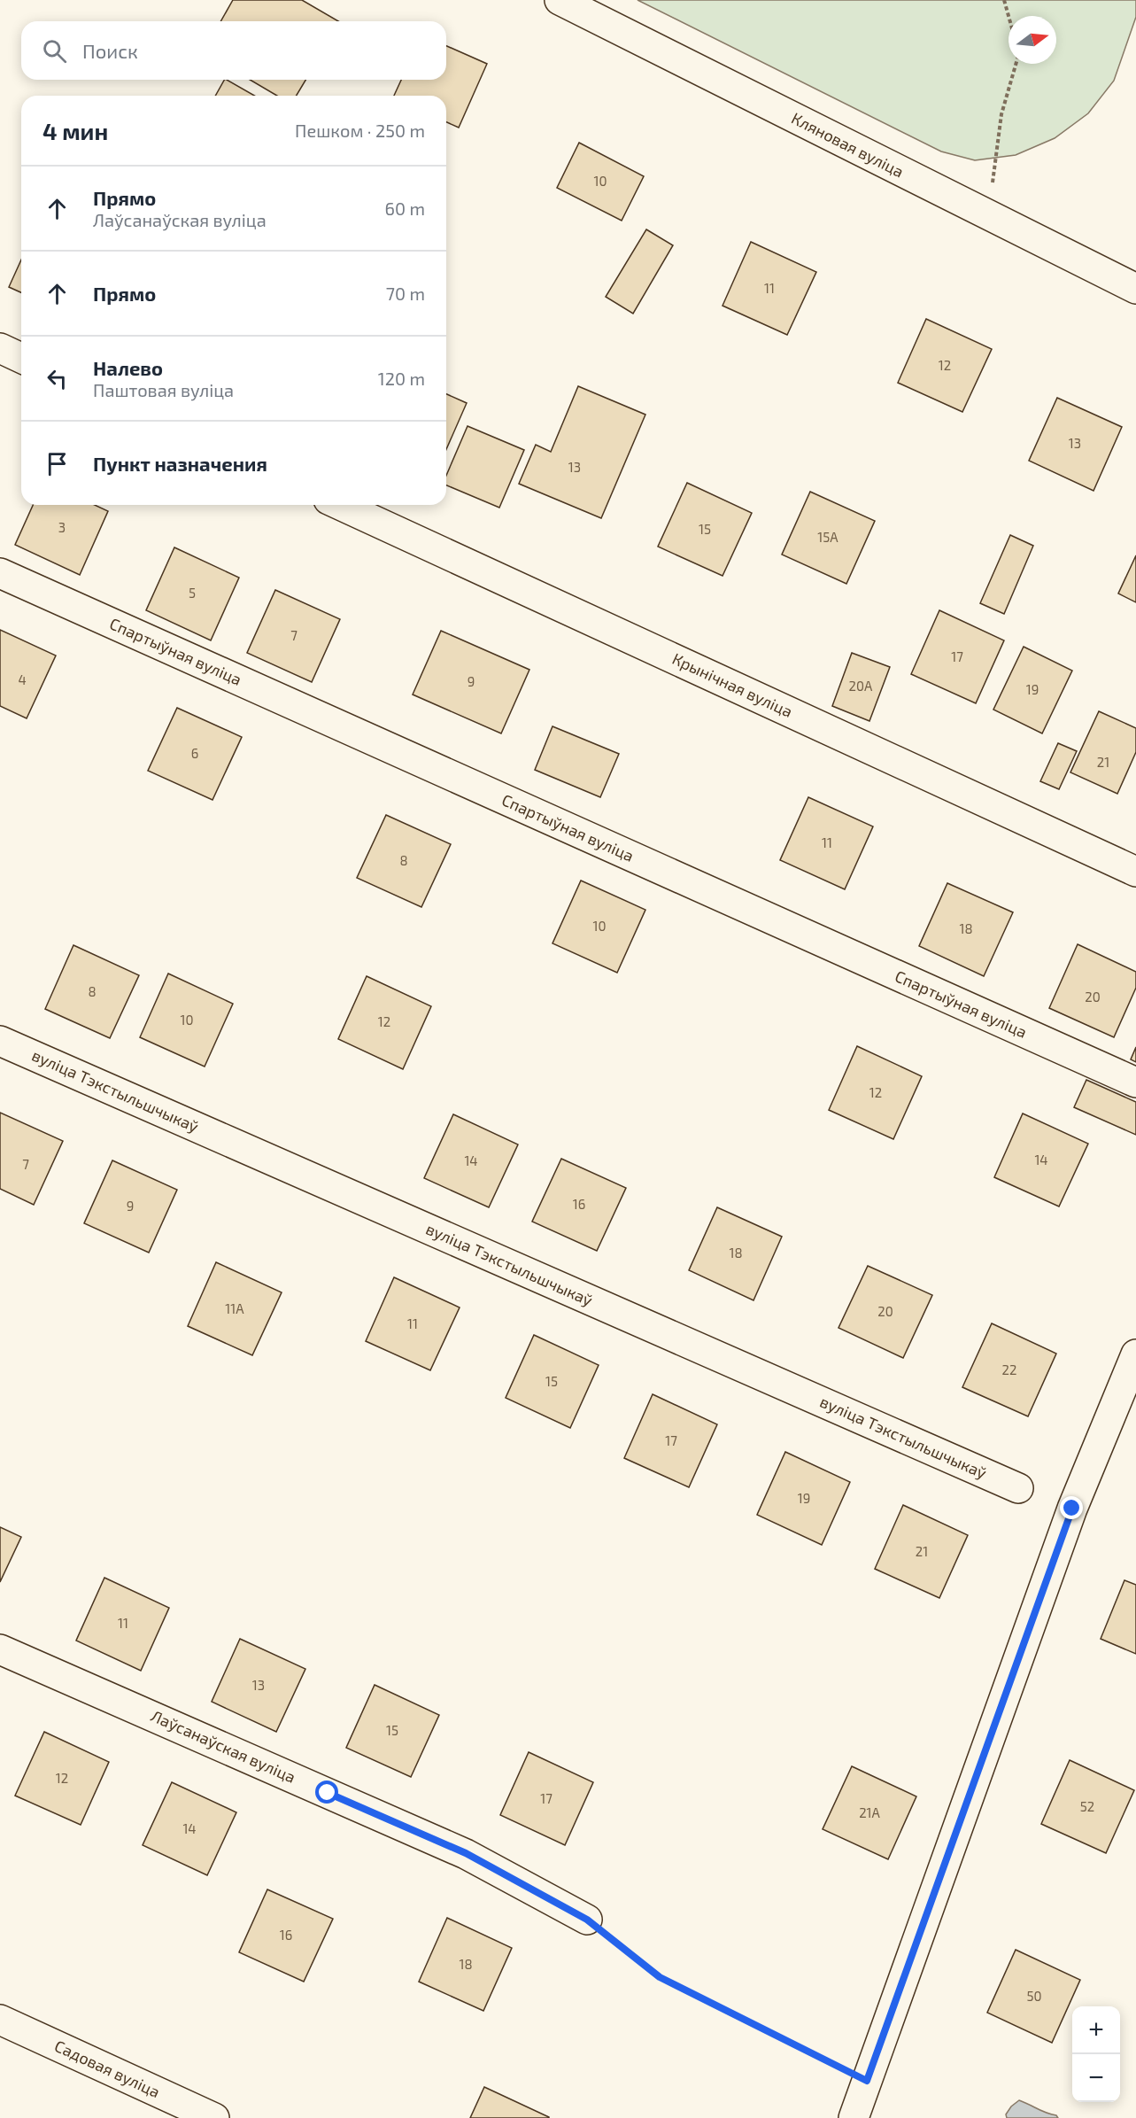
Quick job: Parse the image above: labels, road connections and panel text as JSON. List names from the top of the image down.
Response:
{
  "streets": {
    "street": [
      "Кляновая вуліца",
      "Спартыўная вуліца",
      "Крынічная вуліца",
      "вуліца Тэкстыльшчыкаў",
      "Лаўсанаўская вуліца",
      "Садовая вуліца"
    ]
  },
  "house_numbers": [
    "10",
    "11",
    "12",
    "13",
    "13",
    "3",
    "15",
    "15А",
    "5",
    "7",
    "17",
    "4",
    "9",
    "20А",
    "19",
    "6",
    "21",
    "11",
    "8",
    "10",
    "18",
    "8",
    "20",
    "10",
    "12",
    "12",
    "14",
    "14",
    "7",
    "16",
    "9",
    "18",
    "11А",
    "20",
    "11",
    "22",
    "15",
    "17",
    "19",
    "21",
    "11",
    "13",
    "15",
    "12",
    "17",
    "52",
    "21А",
    "14",
    "16",
    "18",
    "50"
  ],
  "north": "right",
  "page": {
    "search": "Поиск",
    "heading": ["4 мин", "Пешком · 250 m"],
    "list": [
      ["Прямо", "Лаўсанаўская вуліца", "60 m"],
      ["Прямо", "70 m"],
      ["Налево", "Паштовая вуліца", "120 m"],
      "Пункт назначения"
    ],
    "map_buttons": ["+", "−"]
  }
}
